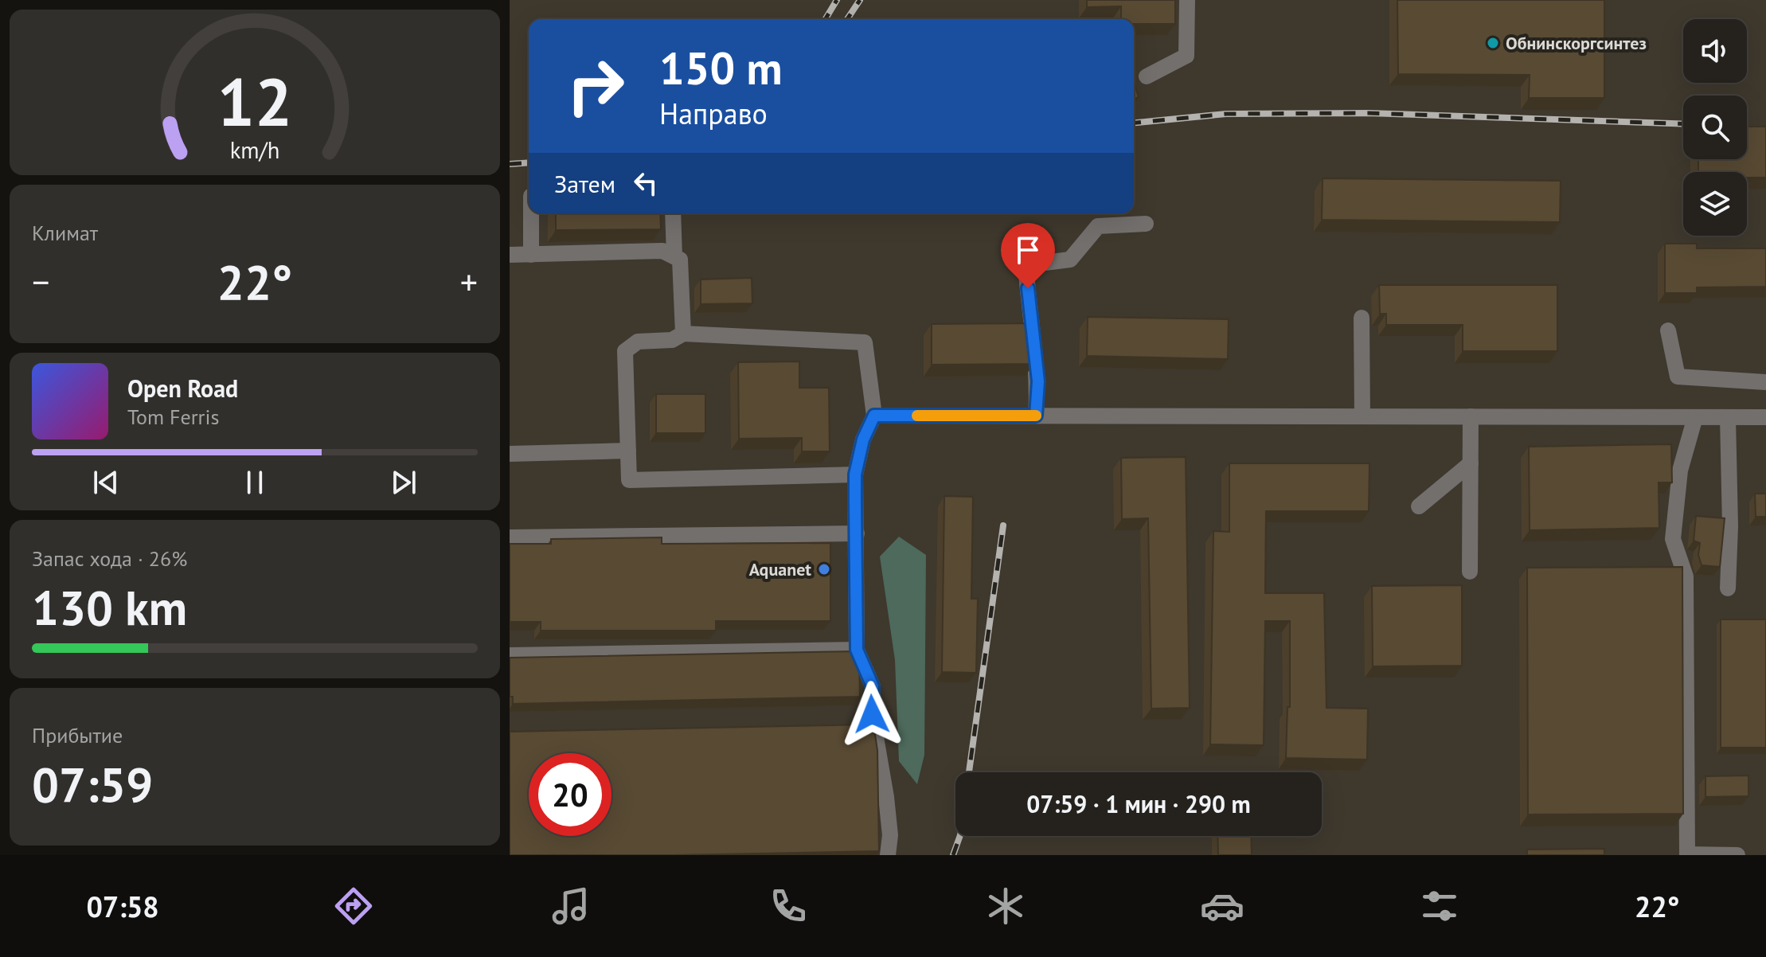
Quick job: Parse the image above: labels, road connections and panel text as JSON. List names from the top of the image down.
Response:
{
  "places": ["Обнинскоргсинтез", "Aquanet"],
  "page": {
    "turn": ["150 m", "Направо"],
    "then": "Затем",
    "tile": [
      "Климат",
      ["Запас хода · 26%", "130 km"],
      ["Прибытие", "07:59"]
    ],
    "heat": ["−", "22°", "+"],
    "song": ["Open Road", "Tom Ferris"],
    "limit": "20",
    "trip": "07:59 · 1 мин · 290 m",
    "tabs": ["07:58", "22°"],
    "gauge": ["12", "km/h"]
  }
}
